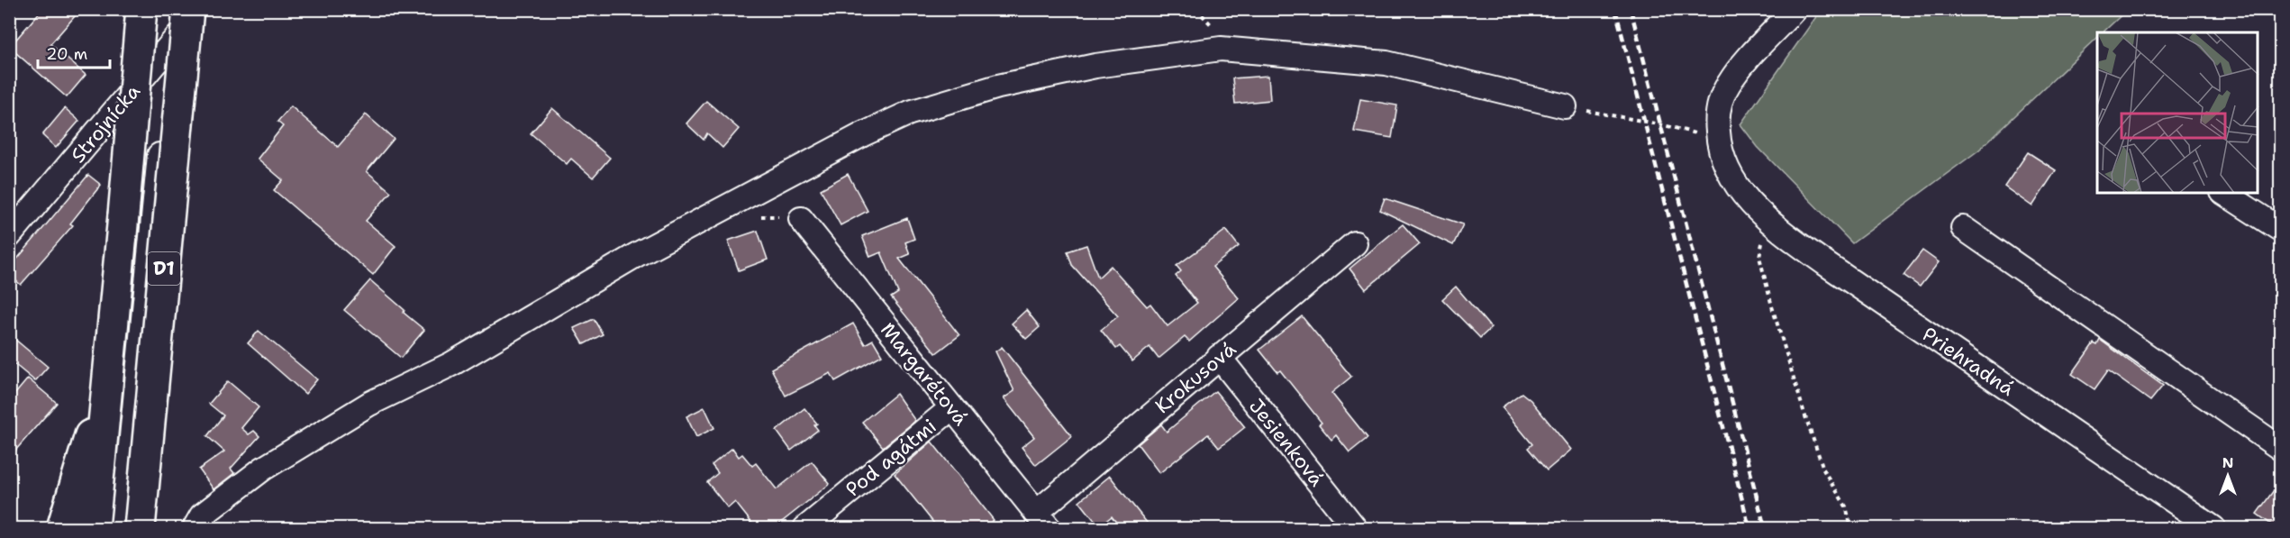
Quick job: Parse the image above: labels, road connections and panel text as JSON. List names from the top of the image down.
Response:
{
  "streets": {
    "highway": ["D1"],
    "street": [
      "Strojnícka",
      "Priehradná",
      "Margarétová",
      "Krokusová",
      "Jesienková",
      "Pod agátmi"
    ]
  },
  "crossings": [
    ["Margarétová", "Krokusová"],
    ["Margarétová", "Pod agátmi"],
    ["Krokusová", "Jesienková"]
  ],
  "scale_bar": "20 m",
  "north": "top"
}
